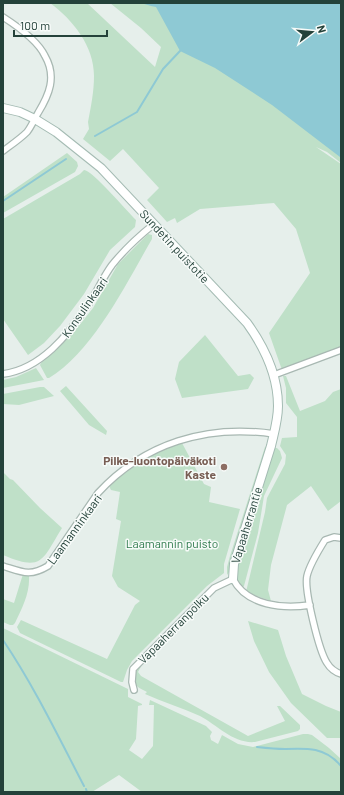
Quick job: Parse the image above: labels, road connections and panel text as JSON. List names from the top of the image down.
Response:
{
  "streets": {
    "street": [
      "Sundetin puistotie",
      "Konsulinkaari",
      "Vapaaherrantie",
      "Laamanninkaari",
      "Vapaaherranpolku"
    ]
  },
  "crossings": [
    ["Sundetin puistotie", "Konsulinkaari"],
    ["Sundetin puistotie", "Vapaaherrantie"],
    ["Sundetin puistotie", "Laamanninkaari"],
    ["Vapaaherrantie", "Laamanninkaari"],
    ["Vapaaherrantie", "Vapaaherranpolku"]
  ],
  "parks": ["Laamannin puisto"],
  "places": ["Pilke-luontopäiväkoti Kaste"],
  "scale_bar": "100 m",
  "north": "right"
}
